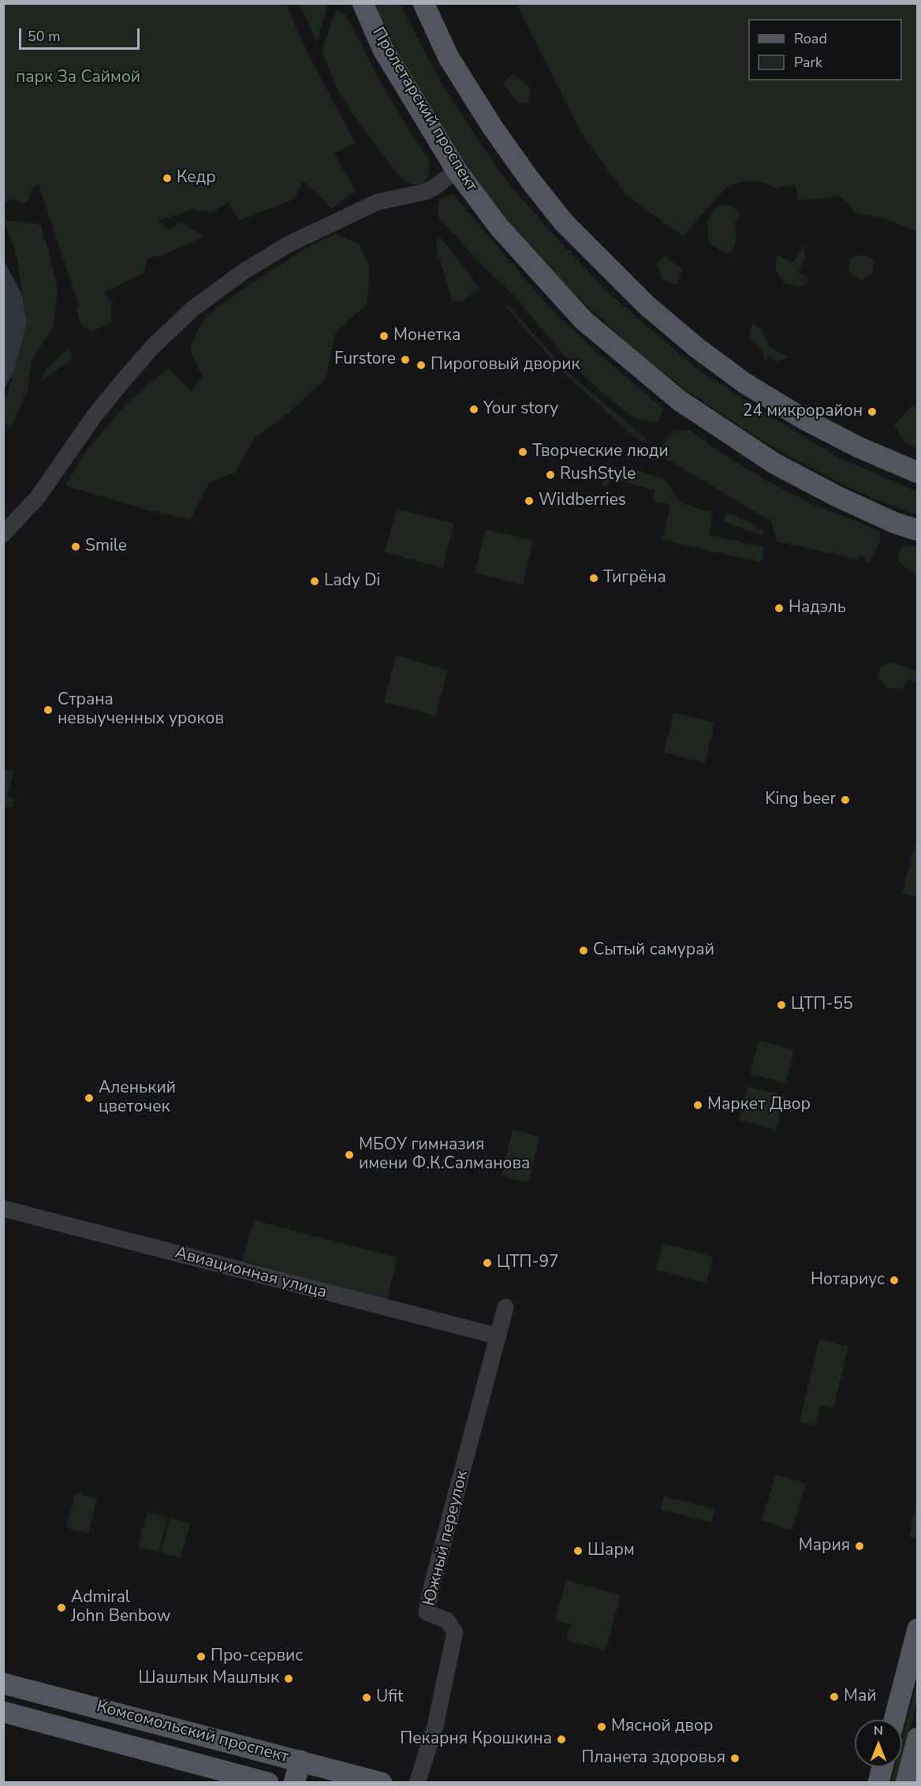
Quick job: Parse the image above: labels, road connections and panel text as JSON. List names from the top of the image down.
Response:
{
  "streets": {
    "main road": ["Пролетарский проспект", "Комсомольский проспект"],
    "street": ["Авиационная улица", "Южный переулок"]
  },
  "crossings": [
    ["Авиационная улица", "Южный переулок"]
  ],
  "parks": ["парк За Саймой"],
  "places": [
    "Кедр",
    "Монетка",
    "Furstore",
    "Пироговый дворик",
    "Your story",
    "24 микрорайон",
    "Творческие люди",
    "RushStyle",
    "Wildberries",
    "Smile",
    "Тигрёна",
    "Lady Di",
    "Надэль",
    "Страна невыученных уроков",
    "King beer",
    "Сытый самурай",
    "ЦТП-55",
    "Аленький цветочек",
    "Маркет Двор",
    "МБОУ гимназия имени Ф.К.Салманова",
    "ЦТП-97",
    "Нотариус",
    "Мария",
    "Шарм",
    "Admiral John Benbow",
    "Про-сервис",
    "Шашлык Машлык",
    "Май",
    "Ufit",
    "Мясной двор",
    "Пекарня Крошкина",
    "Планета здоровья"
  ],
  "legend": ["Road", "Park"],
  "scale_bar": "50 m",
  "north": "top"
}
